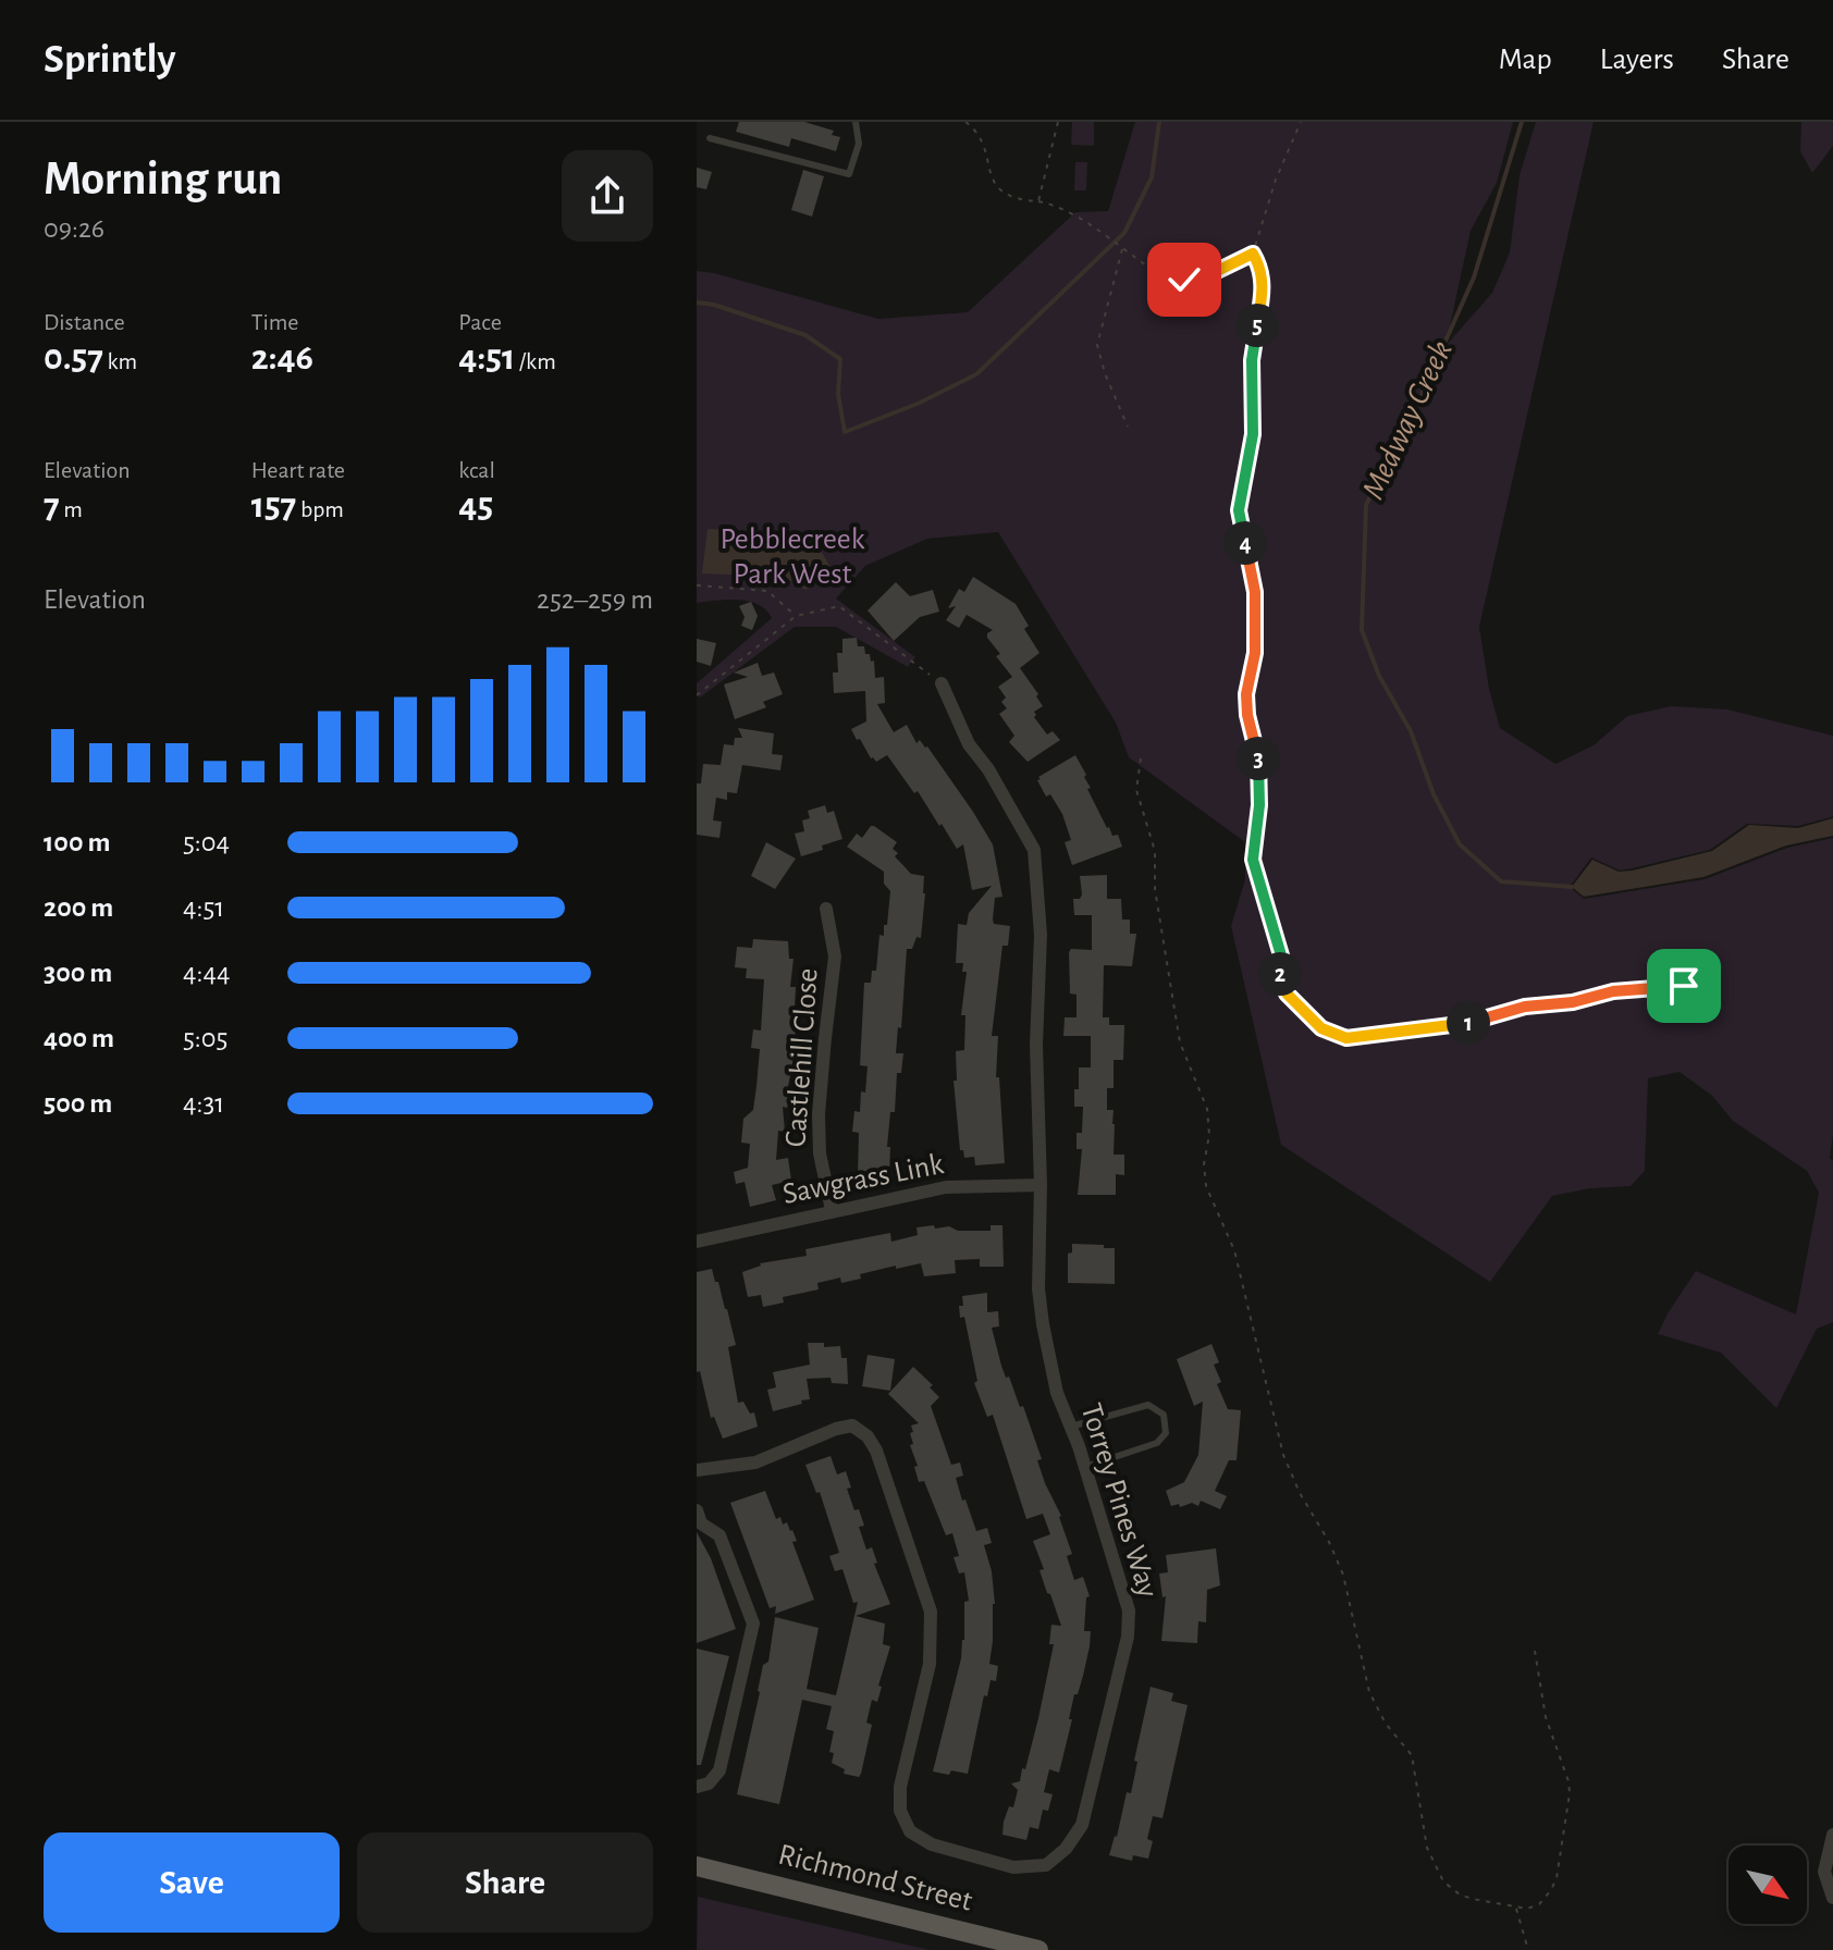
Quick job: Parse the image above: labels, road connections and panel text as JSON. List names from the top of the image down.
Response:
{
  "streets": {
    "main road": ["Richmond Street"],
    "street": ["Castlehill Close", "Sawgrass Link", "Torrey Pines Way"]
  },
  "crossings": [
    ["Castlehill Close", "Sawgrass Link"],
    ["Sawgrass Link", "Torrey Pines Way"]
  ],
  "water": ["Medway Creek"],
  "parks": ["Pebblecreek Park West"],
  "north": "bottom right",
  "page": {
    "header": "Sprintly",
    "nav": ["Map", "Layers", "Share"],
    "heading": ["Morning run", "09:26"],
    "stats": [
      ["Distance", "0.57 km"],
      ["Time", "2:46"],
      ["Pace", "4:51 /km"],
      ["Elevation", "7 m"],
      ["Heart rate", "157 bpm"],
      ["kcal", "45"]
    ],
    "pins": [
      "5",
      "4",
      "3",
      "2",
      "1"
    ],
    "chart": ["Elevation", "252–259 m"],
    "list": [
      {
        "name": "100 m",
        "note": "5:04"
      },
      {
        "name": "200 m",
        "note": "4:51"
      },
      {
        "name": "300 m",
        "note": "4:44"
      },
      {
        "name": "400 m",
        "note": "5:05"
      },
      {
        "name": "500 m",
        "note": "4:31"
      }
    ],
    "buttons": ["Save", "Share"]
  }
}
